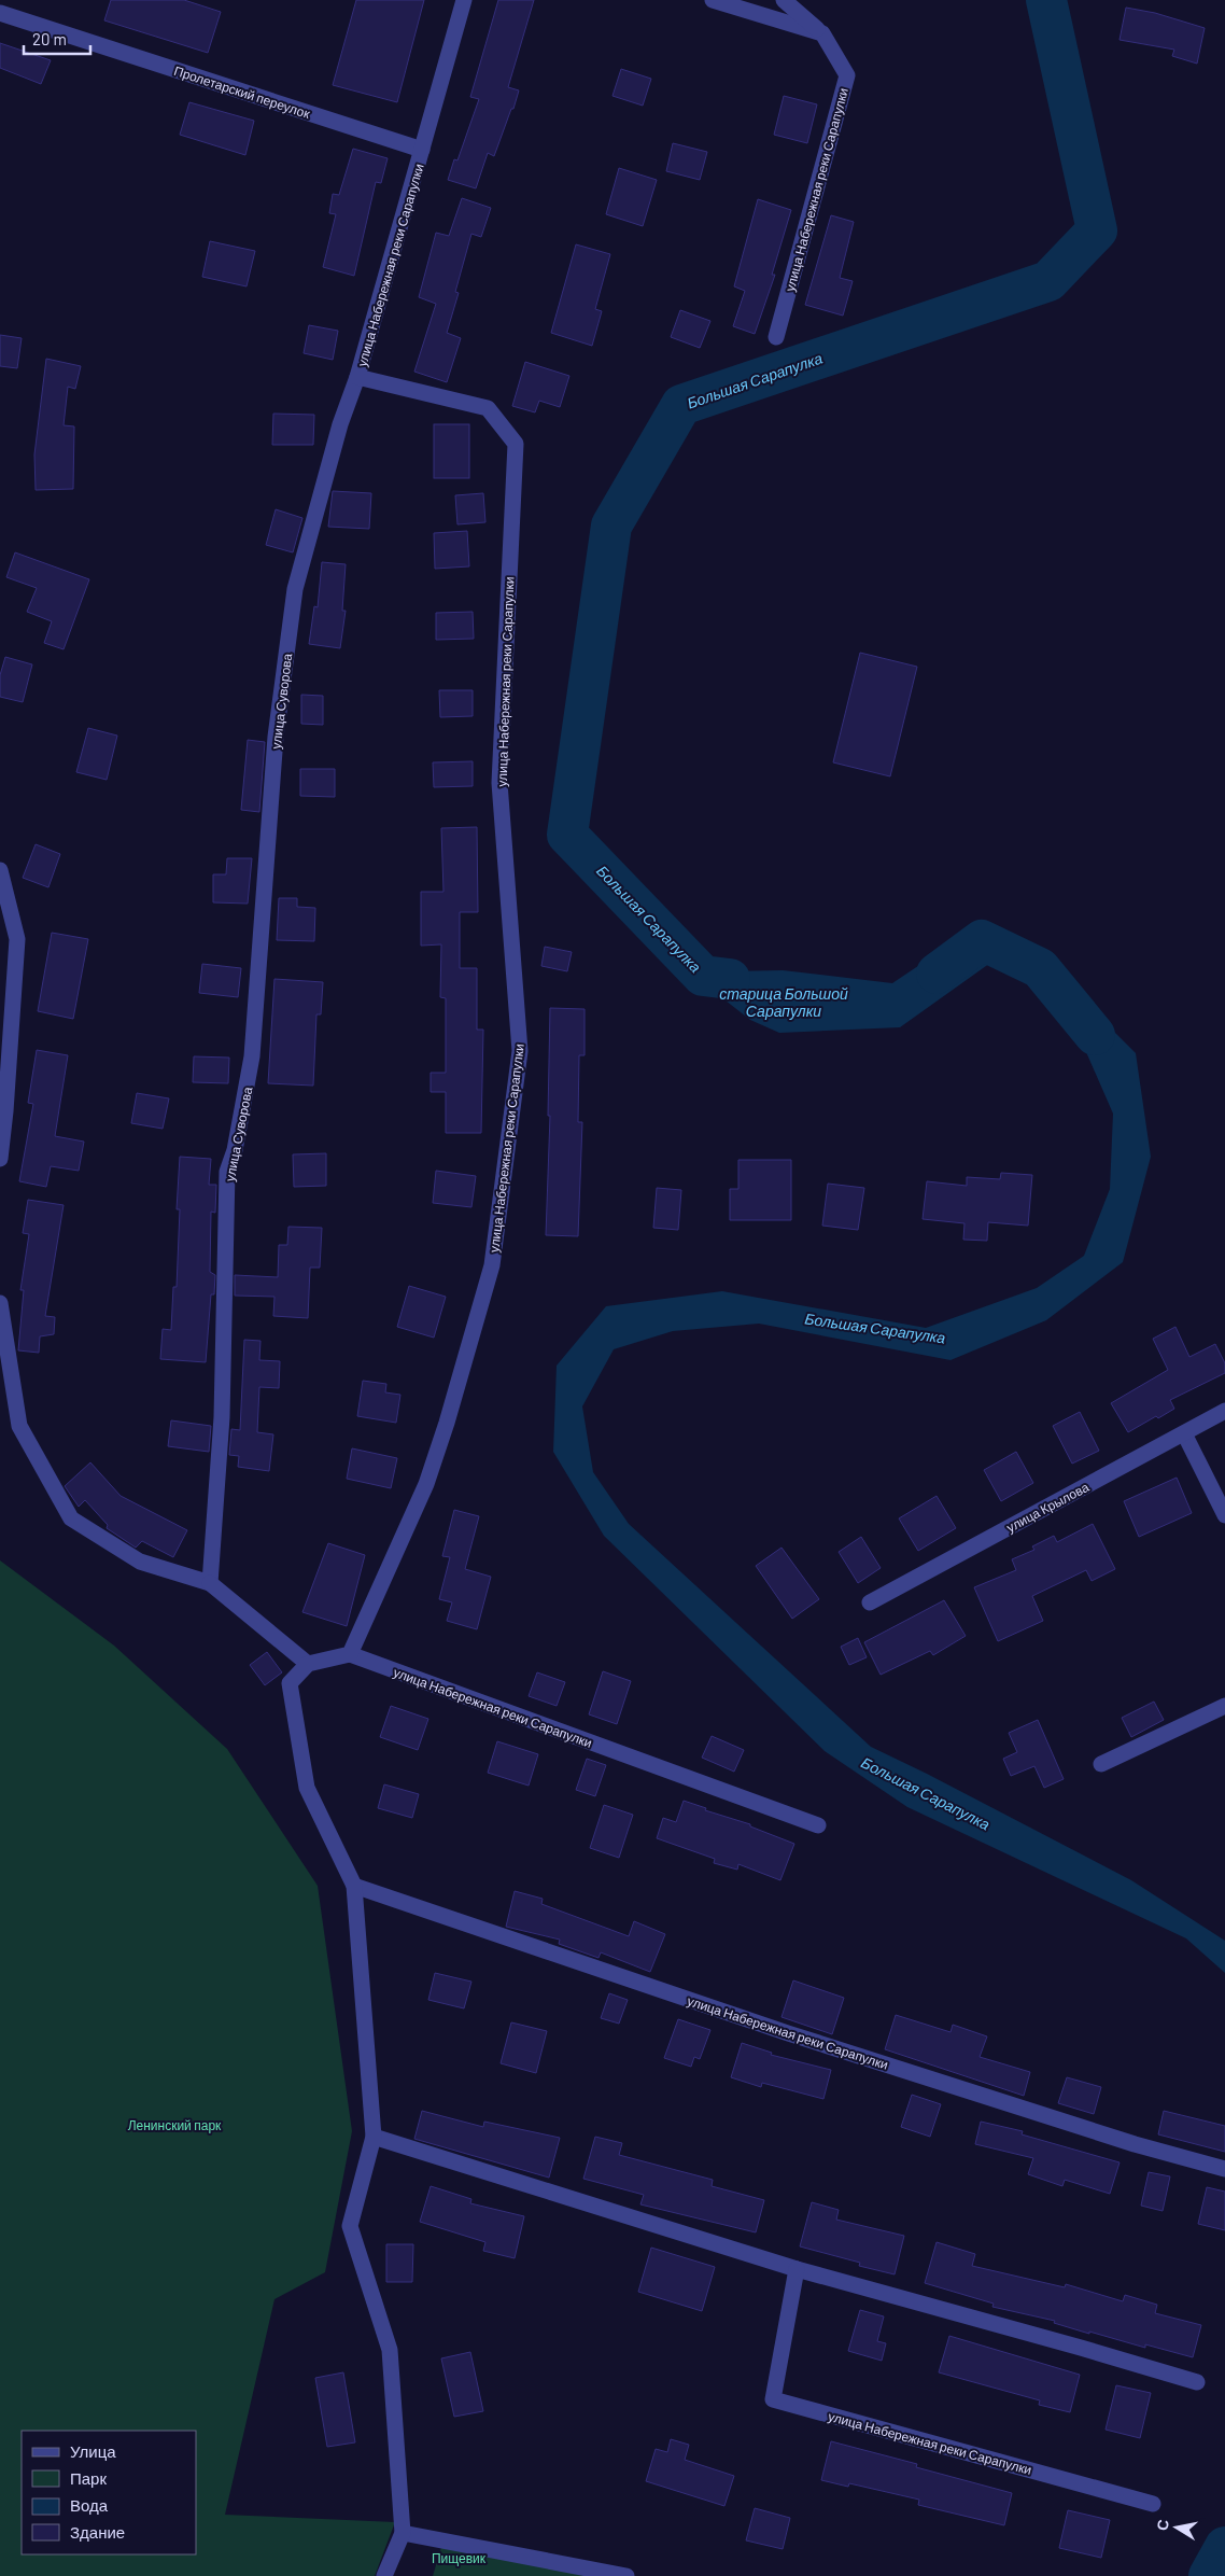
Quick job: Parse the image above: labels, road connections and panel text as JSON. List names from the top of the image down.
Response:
{
  "streets": {
    "street": [
      "Пролетарский переулок",
      "улица Набережная реки Сарапулки",
      "улица Суворова",
      "улица Крылова"
    ]
  },
  "crossings": [
    ["Пролетарский переулок", "улица Набережная реки Сарапулки"],
    ["улица Набережная реки Сарапулки", "улица Суворова"]
  ],
  "water": ["Большая Сарапулка", "старица Большой Сарапулки"],
  "parks": ["Ленинский парк", "Пищевик"],
  "legend": [
    "Улица",
    "Парк",
    "Вода",
    "Здание"
  ],
  "scale_bar": "20 m",
  "north": "left"
}
